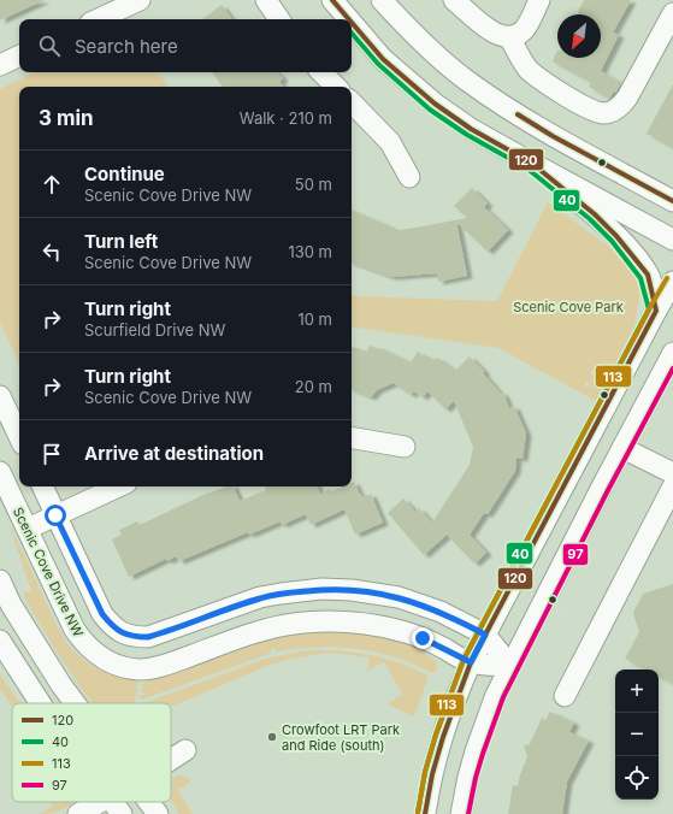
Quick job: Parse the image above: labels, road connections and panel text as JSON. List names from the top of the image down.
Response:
{
  "streets": {
    "street": ["Scenic Cove Drive NW"]
  },
  "parks": ["Scenic Cove Park"],
  "places": ["Crowfoot LRT Park and Ride (south)"],
  "lines": [
    "transit line 120",
    "transit line 40",
    "transit line 113",
    "transit line 97"
  ],
  "legend": [
    "120",
    "40",
    "113",
    "97"
  ],
  "north": "bottom left",
  "page": {
    "search": "Search here",
    "heading": ["3 min", "Walk · 210 m"],
    "list": [
      ["Continue", "Scenic Cove Drive NW", "50 m"],
      ["Turn left", "Scenic Cove Drive NW", "130 m"],
      ["Turn right", "Scurfield Drive NW", "10 m"],
      ["Turn right", "Scenic Cove Drive NW", "20 m"],
      "Arrive at destination"
    ],
    "map_buttons": ["+", "−"]
  }
}
